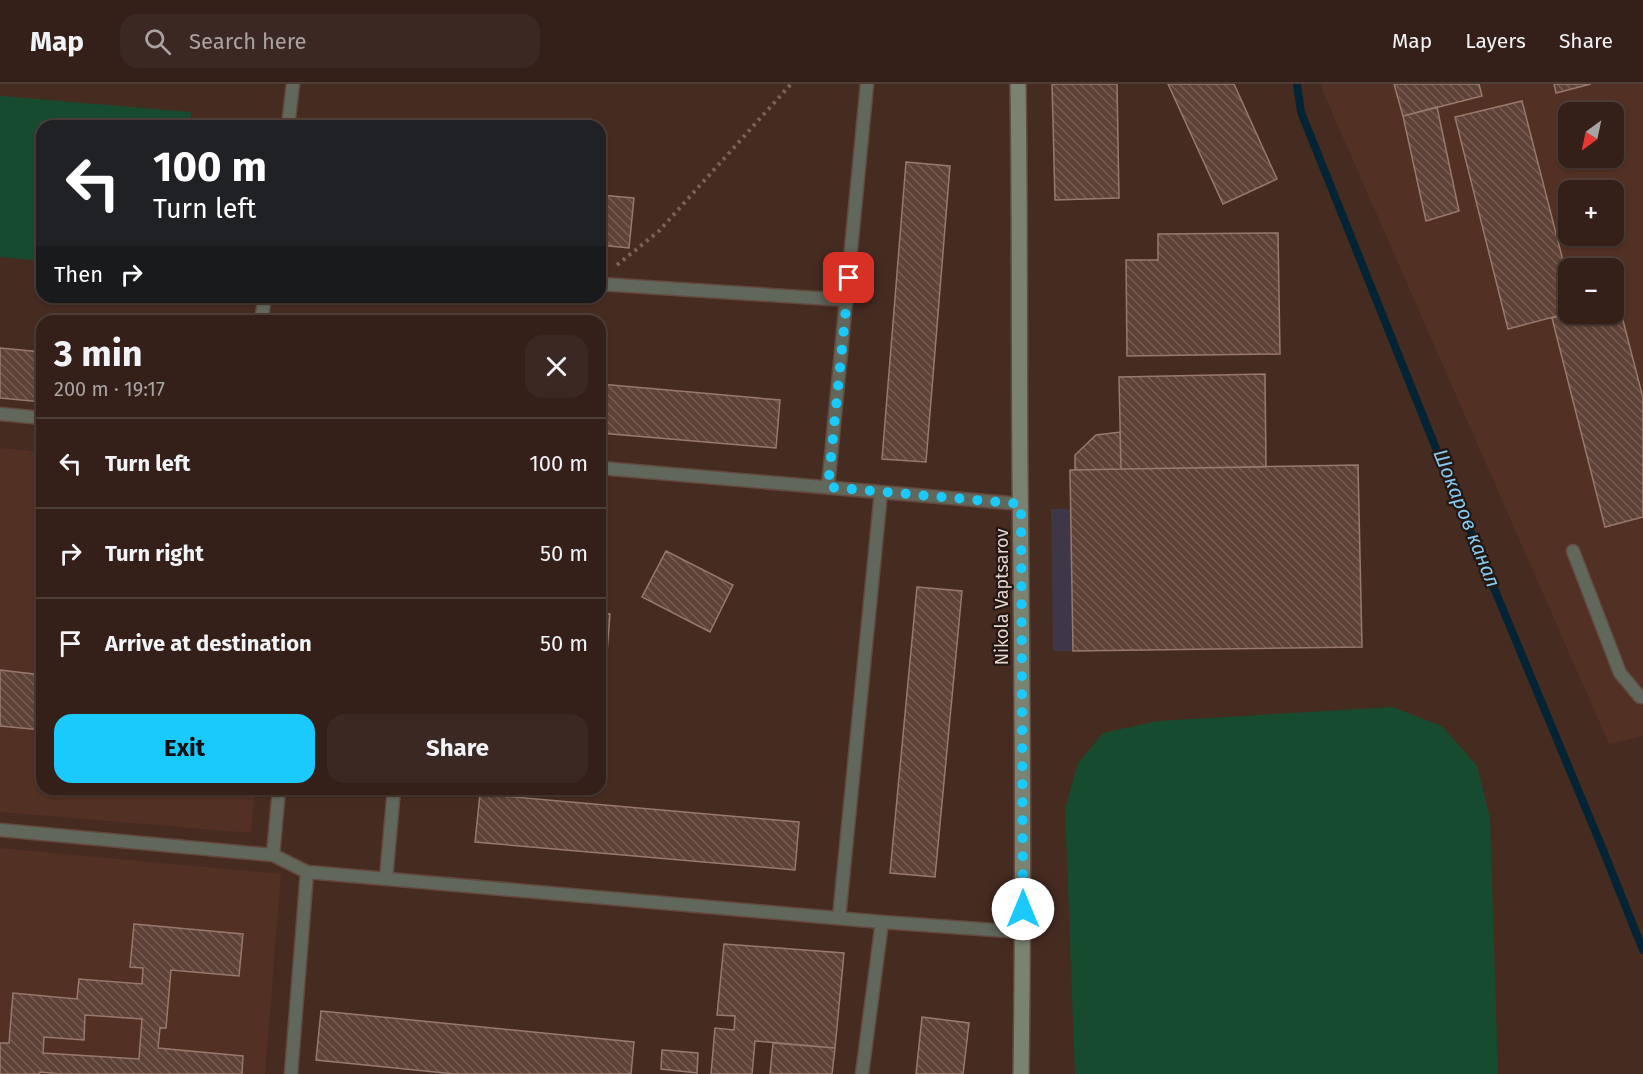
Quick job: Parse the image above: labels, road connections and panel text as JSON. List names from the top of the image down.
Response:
{
  "streets": {
    "street": ["Nikola Vaptsarov"]
  },
  "water": ["Шокаров канал"],
  "north": "bottom left",
  "page": {
    "header": "Map",
    "search": "Search here",
    "nav": ["Map", "Layers", "Share"],
    "map_buttons": ["+", "−"],
    "turn": ["100 m", "Turn left"],
    "then": "Then",
    "heading": ["3 min", "200 m · 19:17"],
    "list": [
      {
        "name": "Turn left",
        "value": "100 m"
      },
      {
        "name": "Turn right",
        "value": "50 m"
      },
      {
        "name": "Arrive at destination",
        "value": "50 m"
      }
    ],
    "buttons": ["Exit", "Share"]
  }
}
